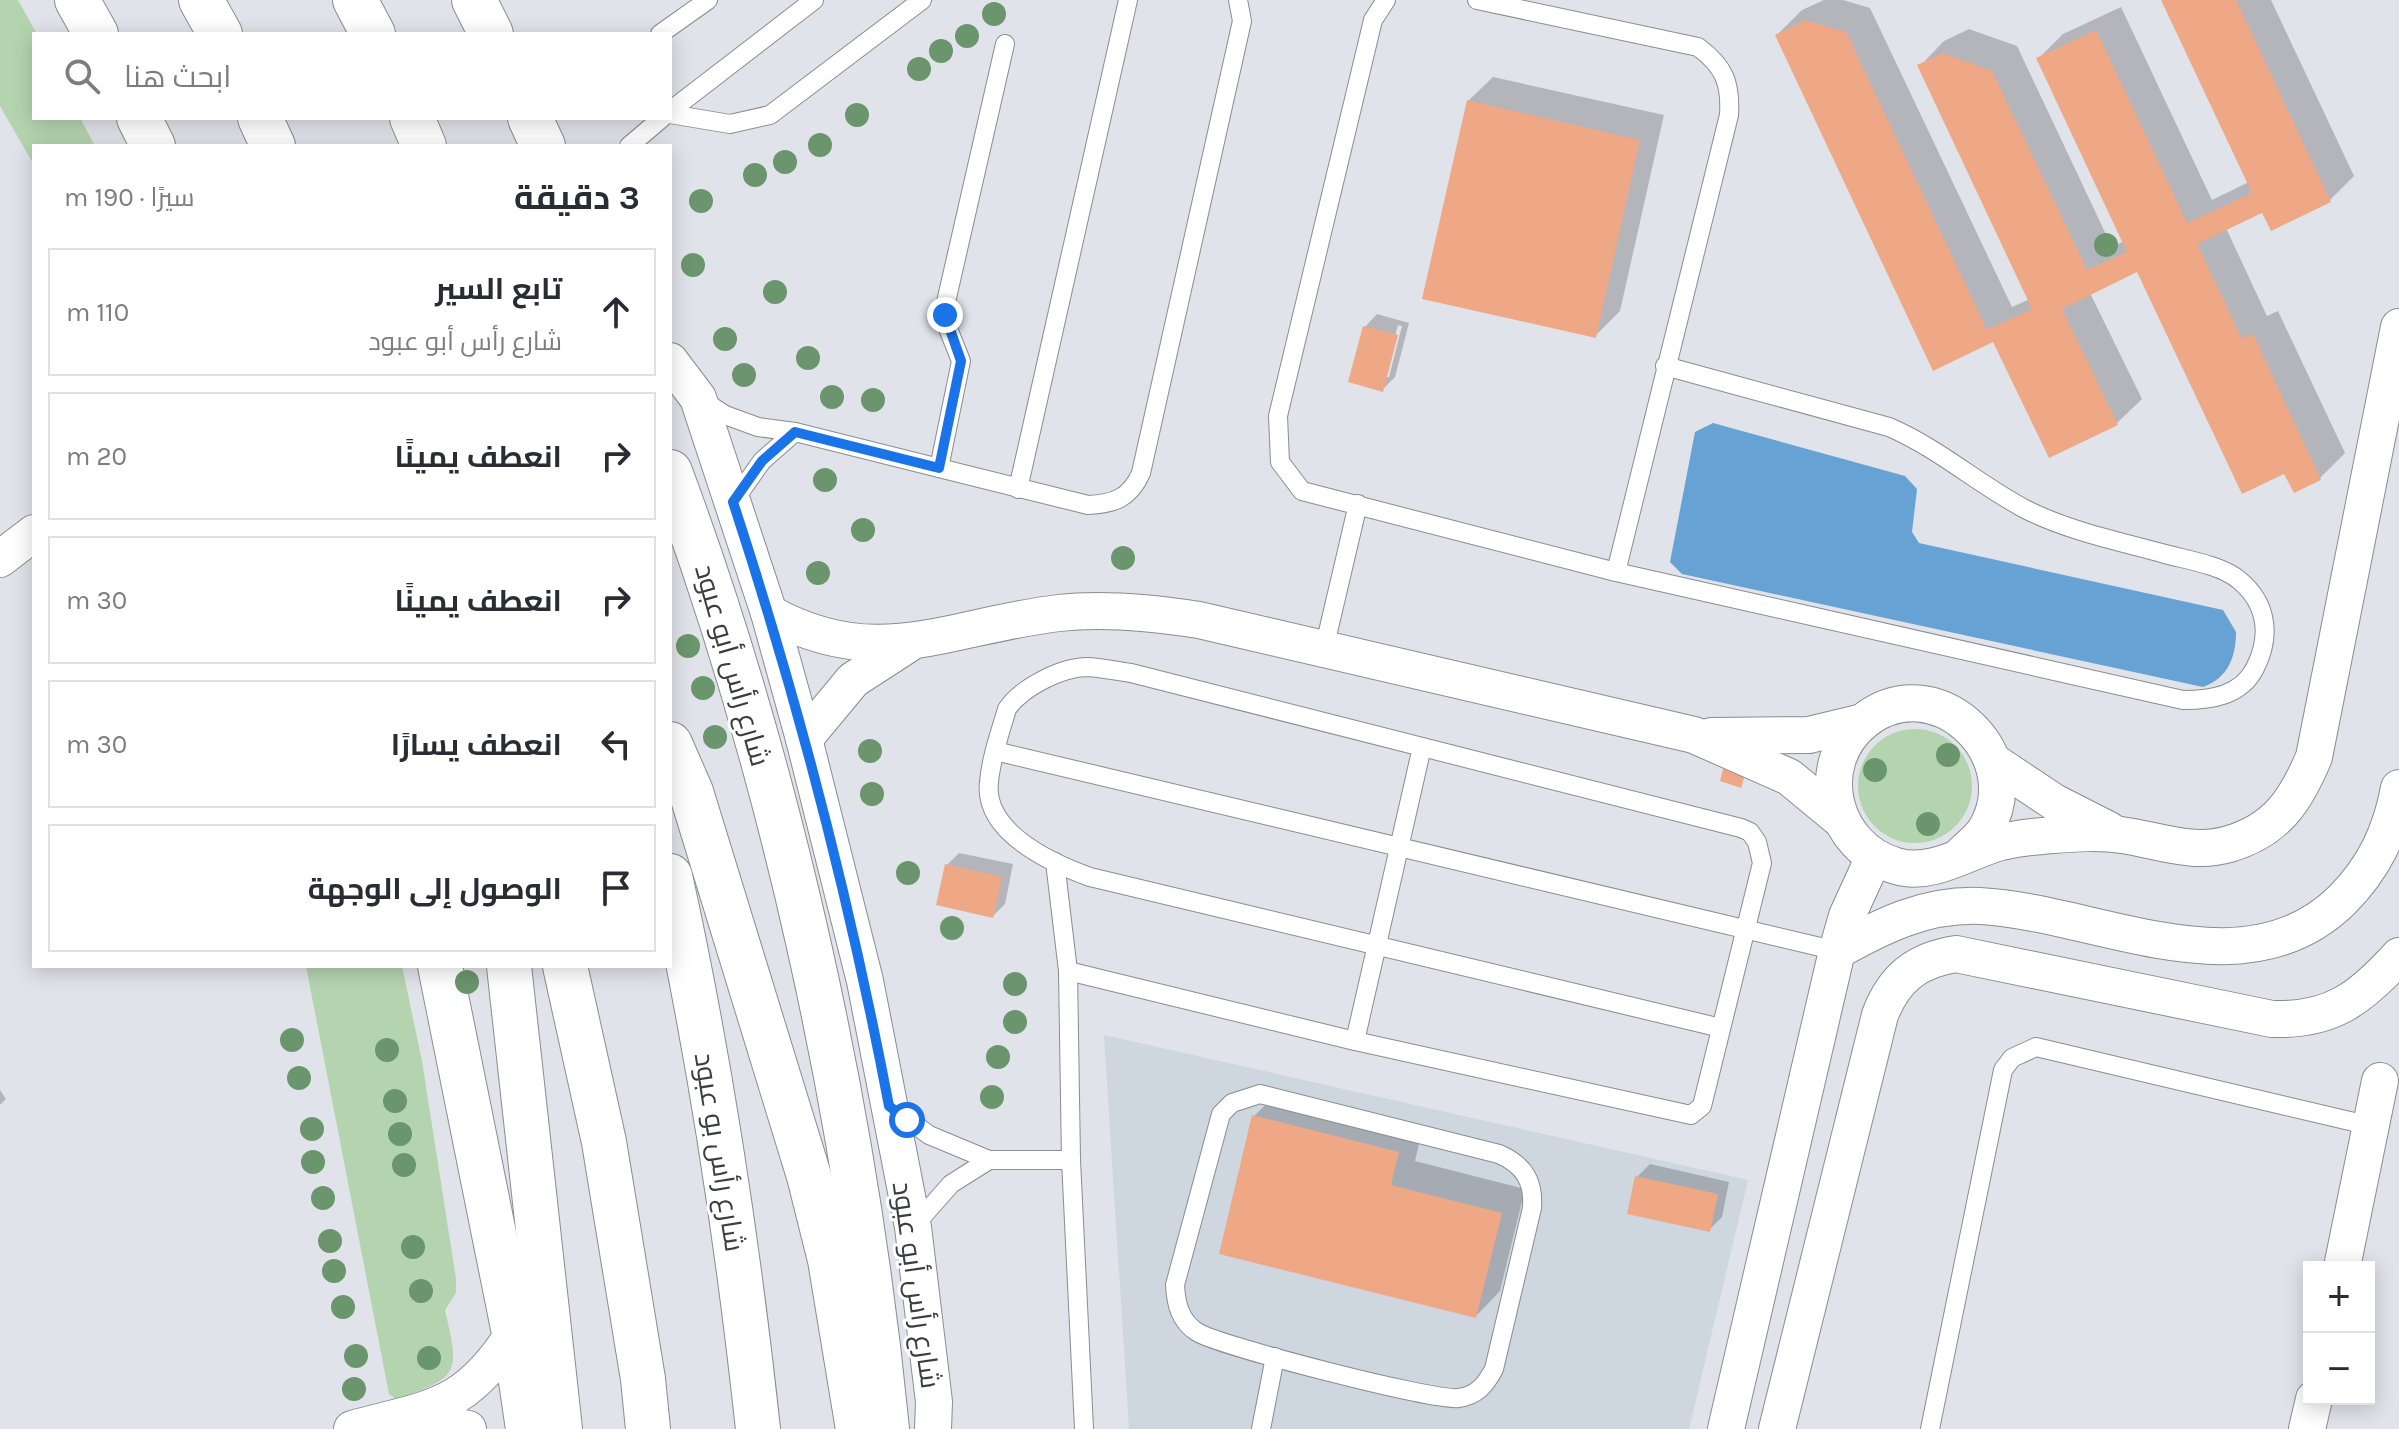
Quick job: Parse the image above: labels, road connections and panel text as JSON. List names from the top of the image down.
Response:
{
  "streets": {
    "main road": ["شارع رأس أبو عبود", "شارع رأس بو عبود"]
  },
  "page": {
    "search": "ابحث هنا",
    "heading": ["3 دقيقة", "سيرًا · 190 m"],
    "list": [
      ["تابع السير", "شارع رأس أبو عبود", "110 m"],
      ["انعطف يمينًا", "20 m"],
      ["انعطف يمينًا", "30 m"],
      ["انعطف يسارًا", "30 m"],
      "الوصول إلى الوجهة"
    ],
    "map_buttons": ["+", "−"]
  }
}
